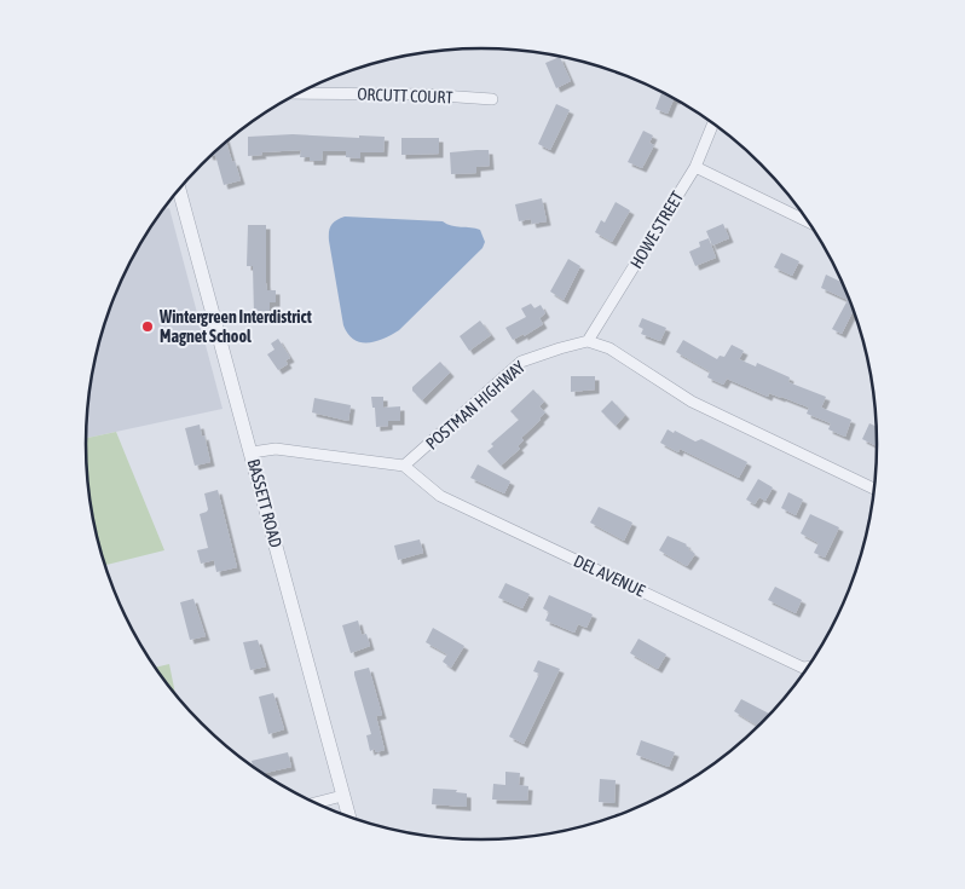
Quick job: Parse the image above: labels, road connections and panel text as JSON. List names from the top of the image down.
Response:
{
  "streets": {
    "street": [
      "ORCUTT COURT",
      "HOWE STREET",
      "POSTMAN HIGHWAY",
      "BASSETT ROAD",
      "DEL AVENUE"
    ]
  },
  "crossings": [
    ["HOWE STREET", "POSTMAN HIGHWAY"],
    ["POSTMAN HIGHWAY", "DEL AVENUE"]
  ],
  "places": ["Wintergreen Interdistrict Magnet School"]
}
